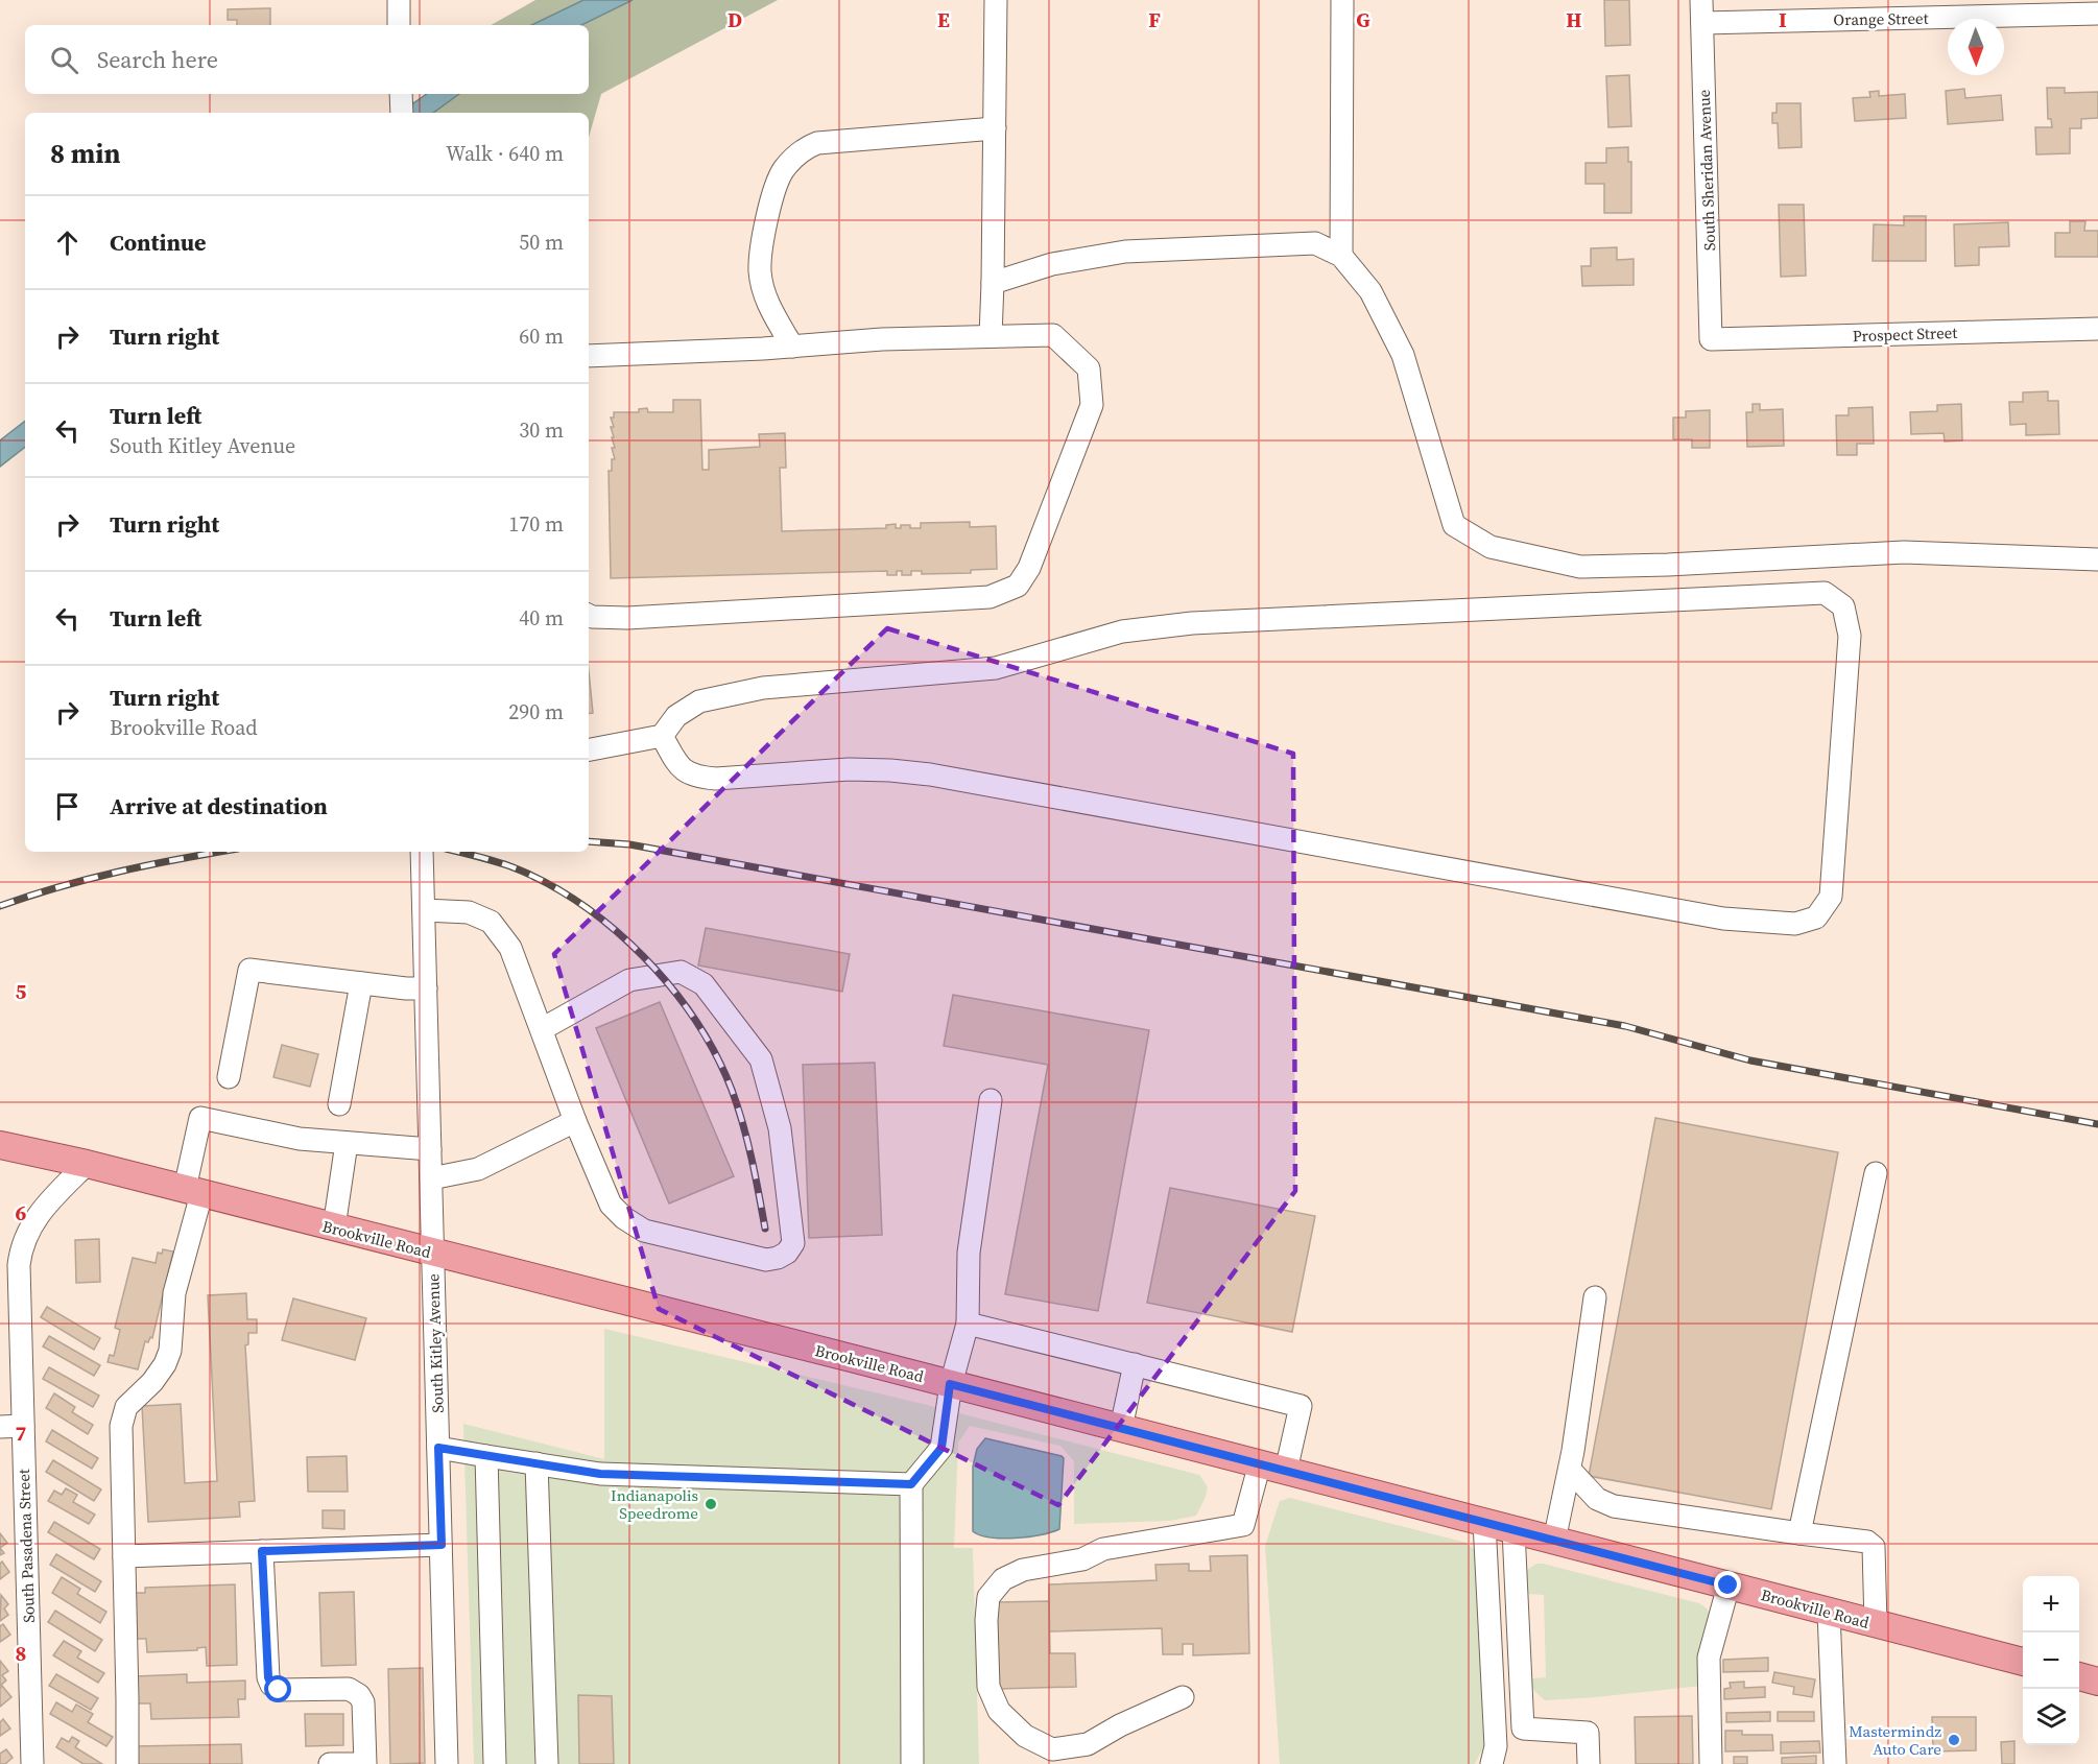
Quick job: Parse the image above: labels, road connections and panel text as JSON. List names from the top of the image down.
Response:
{
  "streets": {
    "main road": ["Brookville Road"],
    "street": [
      "Orange Street",
      "South Sheridan Avenue",
      "Prospect Street",
      "South Kitley Avenue",
      "South Pasadena Street"
    ]
  },
  "crossings": [
    ["Orange Street", "South Sheridan Avenue"],
    ["South Sheridan Avenue", "Prospect Street"],
    ["Brookville Road", "South Kitley Avenue"],
    ["Brookville Road", "South Pasadena Street"]
  ],
  "places": ["Indianapolis Speedrome", "Mastermindz Auto Care"],
  "north": "bottom",
  "page": {
    "search": "Search here",
    "heading": ["8 min", "Walk · 640 m"],
    "list": [
      ["Continue", "50 m"],
      ["Turn right", "60 m"],
      ["Turn left", "South Kitley Avenue", "30 m"],
      ["Turn right", "170 m"],
      ["Turn left", "40 m"],
      ["Turn right", "Brookville Road", "290 m"],
      "Arrive at destination"
    ],
    "map_buttons": ["+", "−"]
  },
  "grid": {
    "columns": [
      "D",
      "E",
      "F",
      "G",
      "H",
      "I"
    ],
    "rows": [
      "5",
      "6",
      "7",
      "8"
    ]
  }
}
